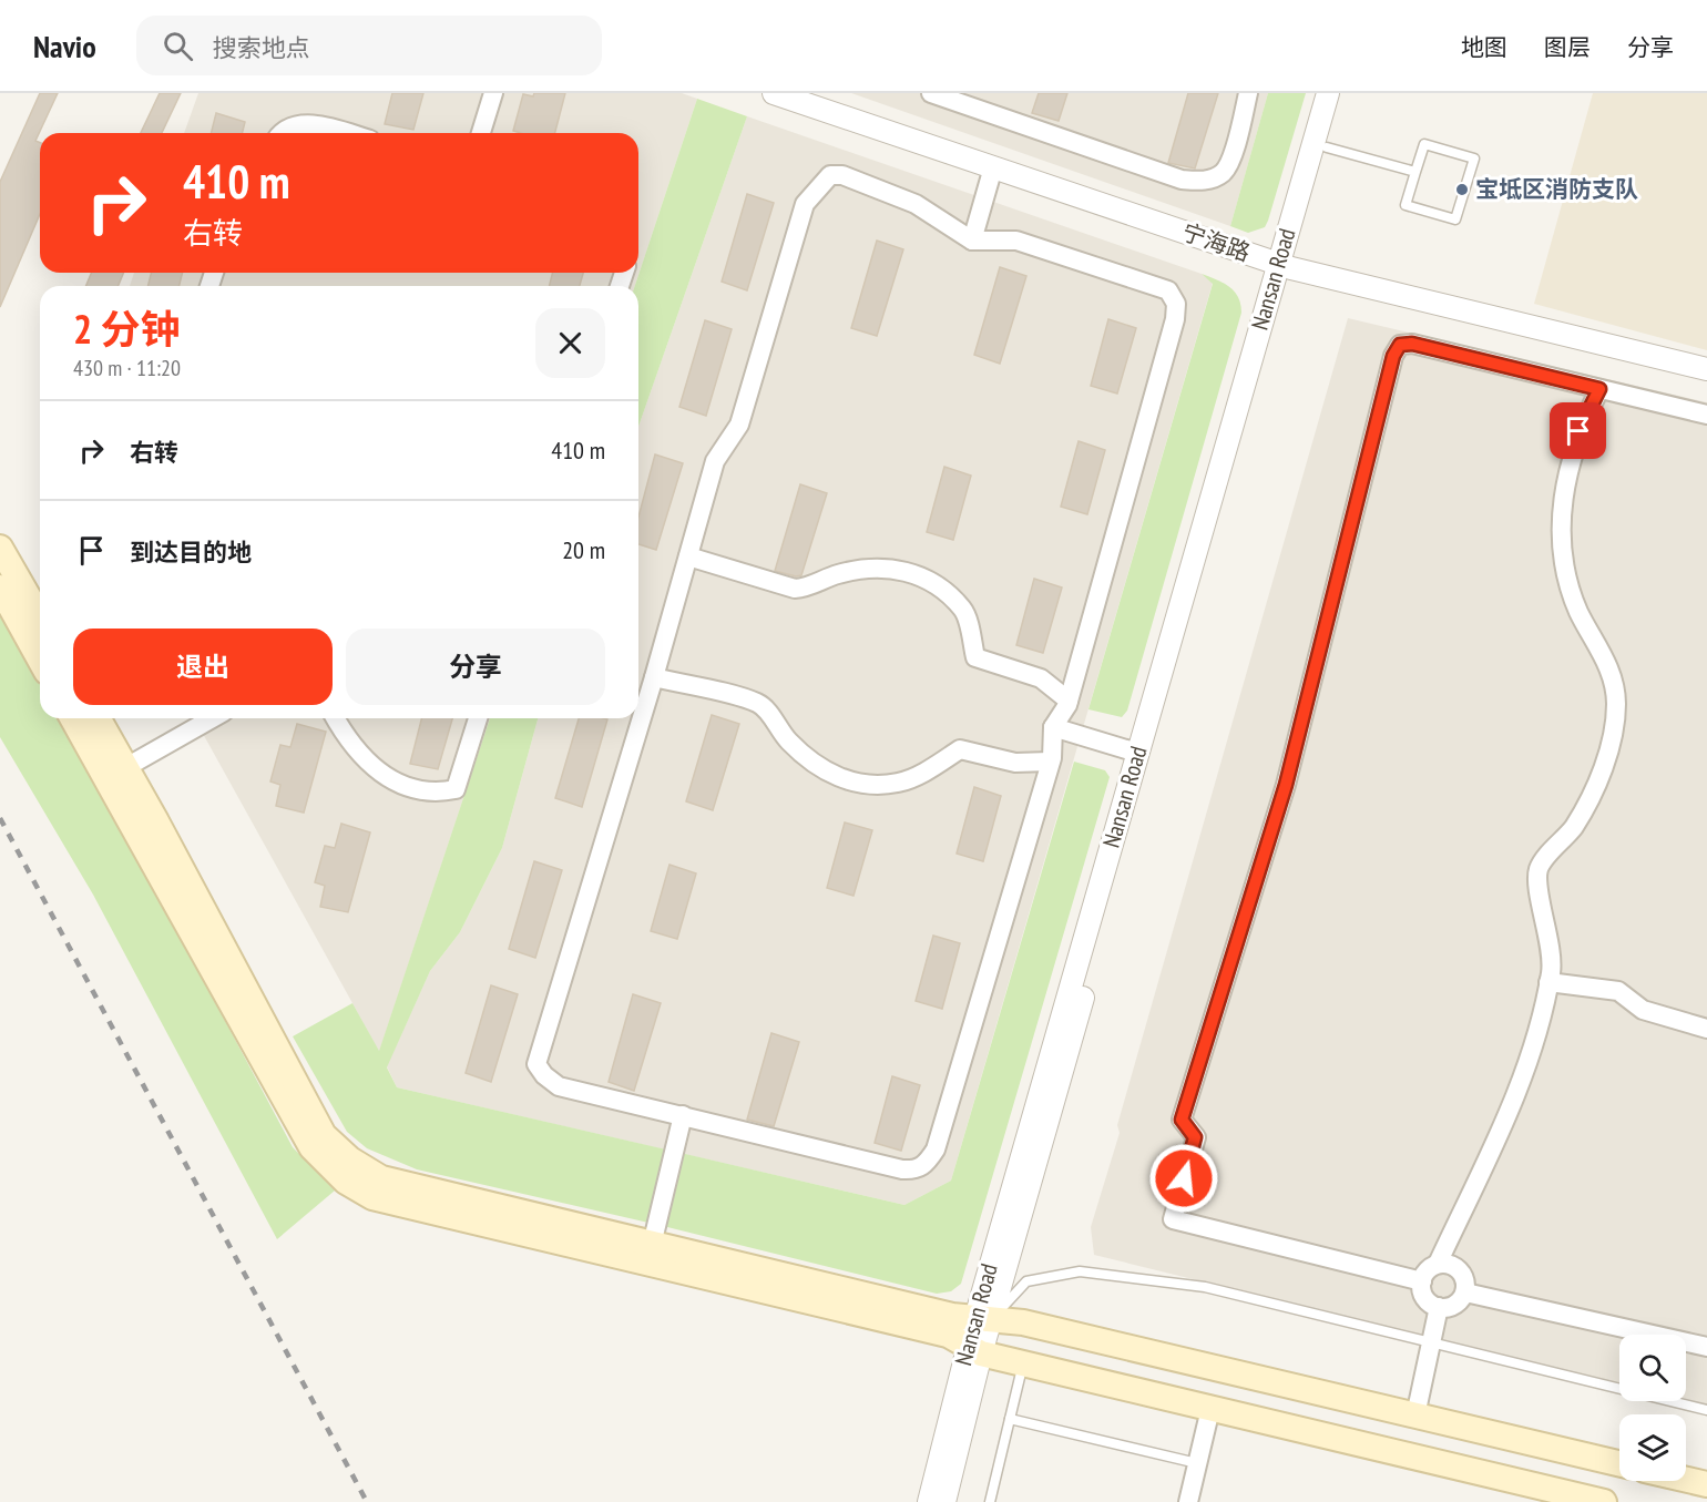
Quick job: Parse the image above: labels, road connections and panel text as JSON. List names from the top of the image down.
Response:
{
  "streets": {
    "street": ["宁海路", "Nansan Road"]
  },
  "crossings": [
    ["宁海路", "Nansan Road"]
  ],
  "places": ["宝坻区消防支队"],
  "page": {
    "header": "Navio",
    "search": "搜索地点",
    "nav": ["地图", "图层", "分享"],
    "turn": ["410 m", "右转"],
    "heading": ["2 分钟", "430 m · 11:20"],
    "list": [
      {
        "name": "右转",
        "value": "410 m"
      },
      {
        "name": "到达目的地",
        "value": "20 m"
      }
    ],
    "buttons": ["退出", "分享"]
  }
}
